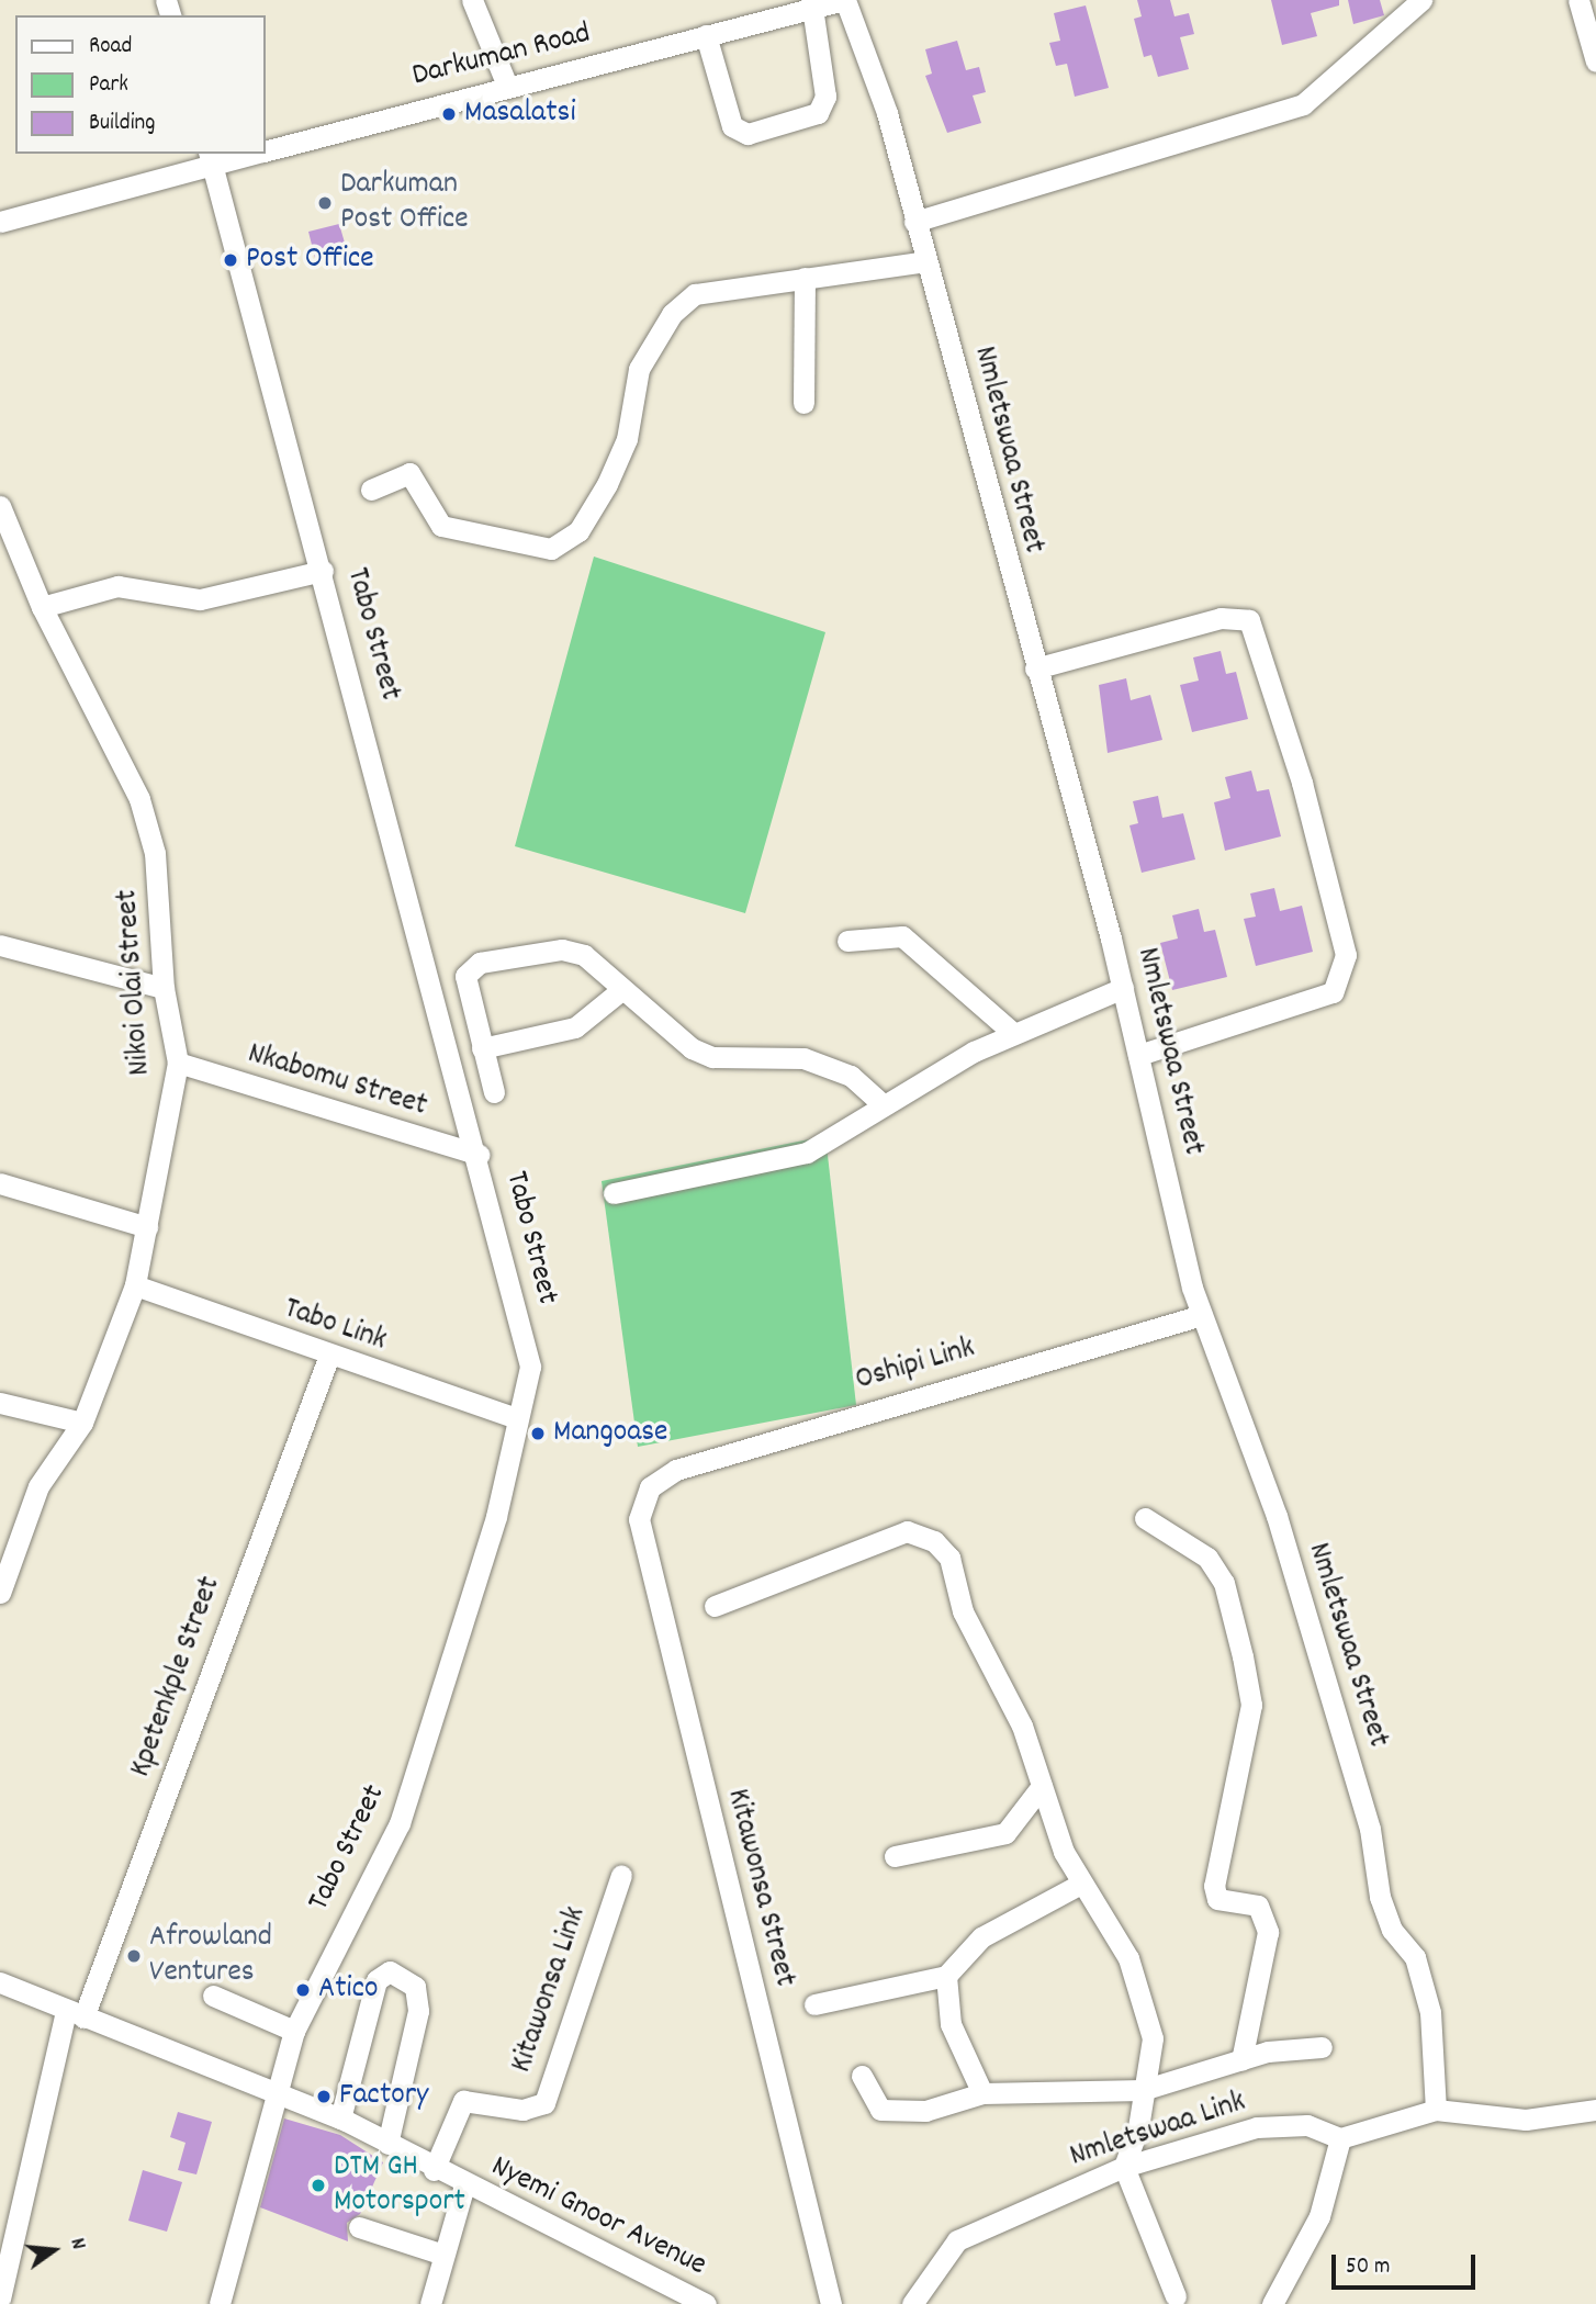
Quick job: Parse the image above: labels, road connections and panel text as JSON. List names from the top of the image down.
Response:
{
  "streets": {
    "street": [
      "Darkuman Road",
      "Nmletswaa Street",
      "Tabo Street",
      "Nikoi Olai Street",
      "Nkabomu Street",
      "Tabo Link",
      "Oshipi Link",
      "Kpetenkple Street",
      "Kitawonsa Street",
      "Kitawonsa Link",
      "Nmletswaa Link",
      "Nyemi Gnoor Avenue"
    ]
  },
  "crossings": [
    ["Darkuman Road", "Nmletswaa Street"],
    ["Darkuman Road", "Tabo Street"],
    ["Nmletswaa Street", "Oshipi Link"],
    ["Tabo Street", "Nkabomu Street"],
    ["Tabo Street", "Tabo Link"],
    ["Tabo Street", "Nyemi Gnoor Avenue"],
    ["Nikoi Olai Street", "Nkabomu Street"],
    ["Nikoi Olai Street", "Tabo Link"],
    ["Tabo Link", "Kpetenkple Street"],
    ["Oshipi Link", "Kitawonsa Street"],
    ["Kpetenkple Street", "Nyemi Gnoor Avenue"],
    ["Kitawonsa Link", "Nyemi Gnoor Avenue"]
  ],
  "places": [
    "Masalatsi",
    "Darkuman Post Office",
    "Post Office",
    "Mangoase",
    "Afrowland Ventures",
    "Atico",
    "Factory",
    "DTM GH Motorsport"
  ],
  "legend": ["Road", "Park", "Building"],
  "scale_bar": "50 m",
  "north": "right"
}
